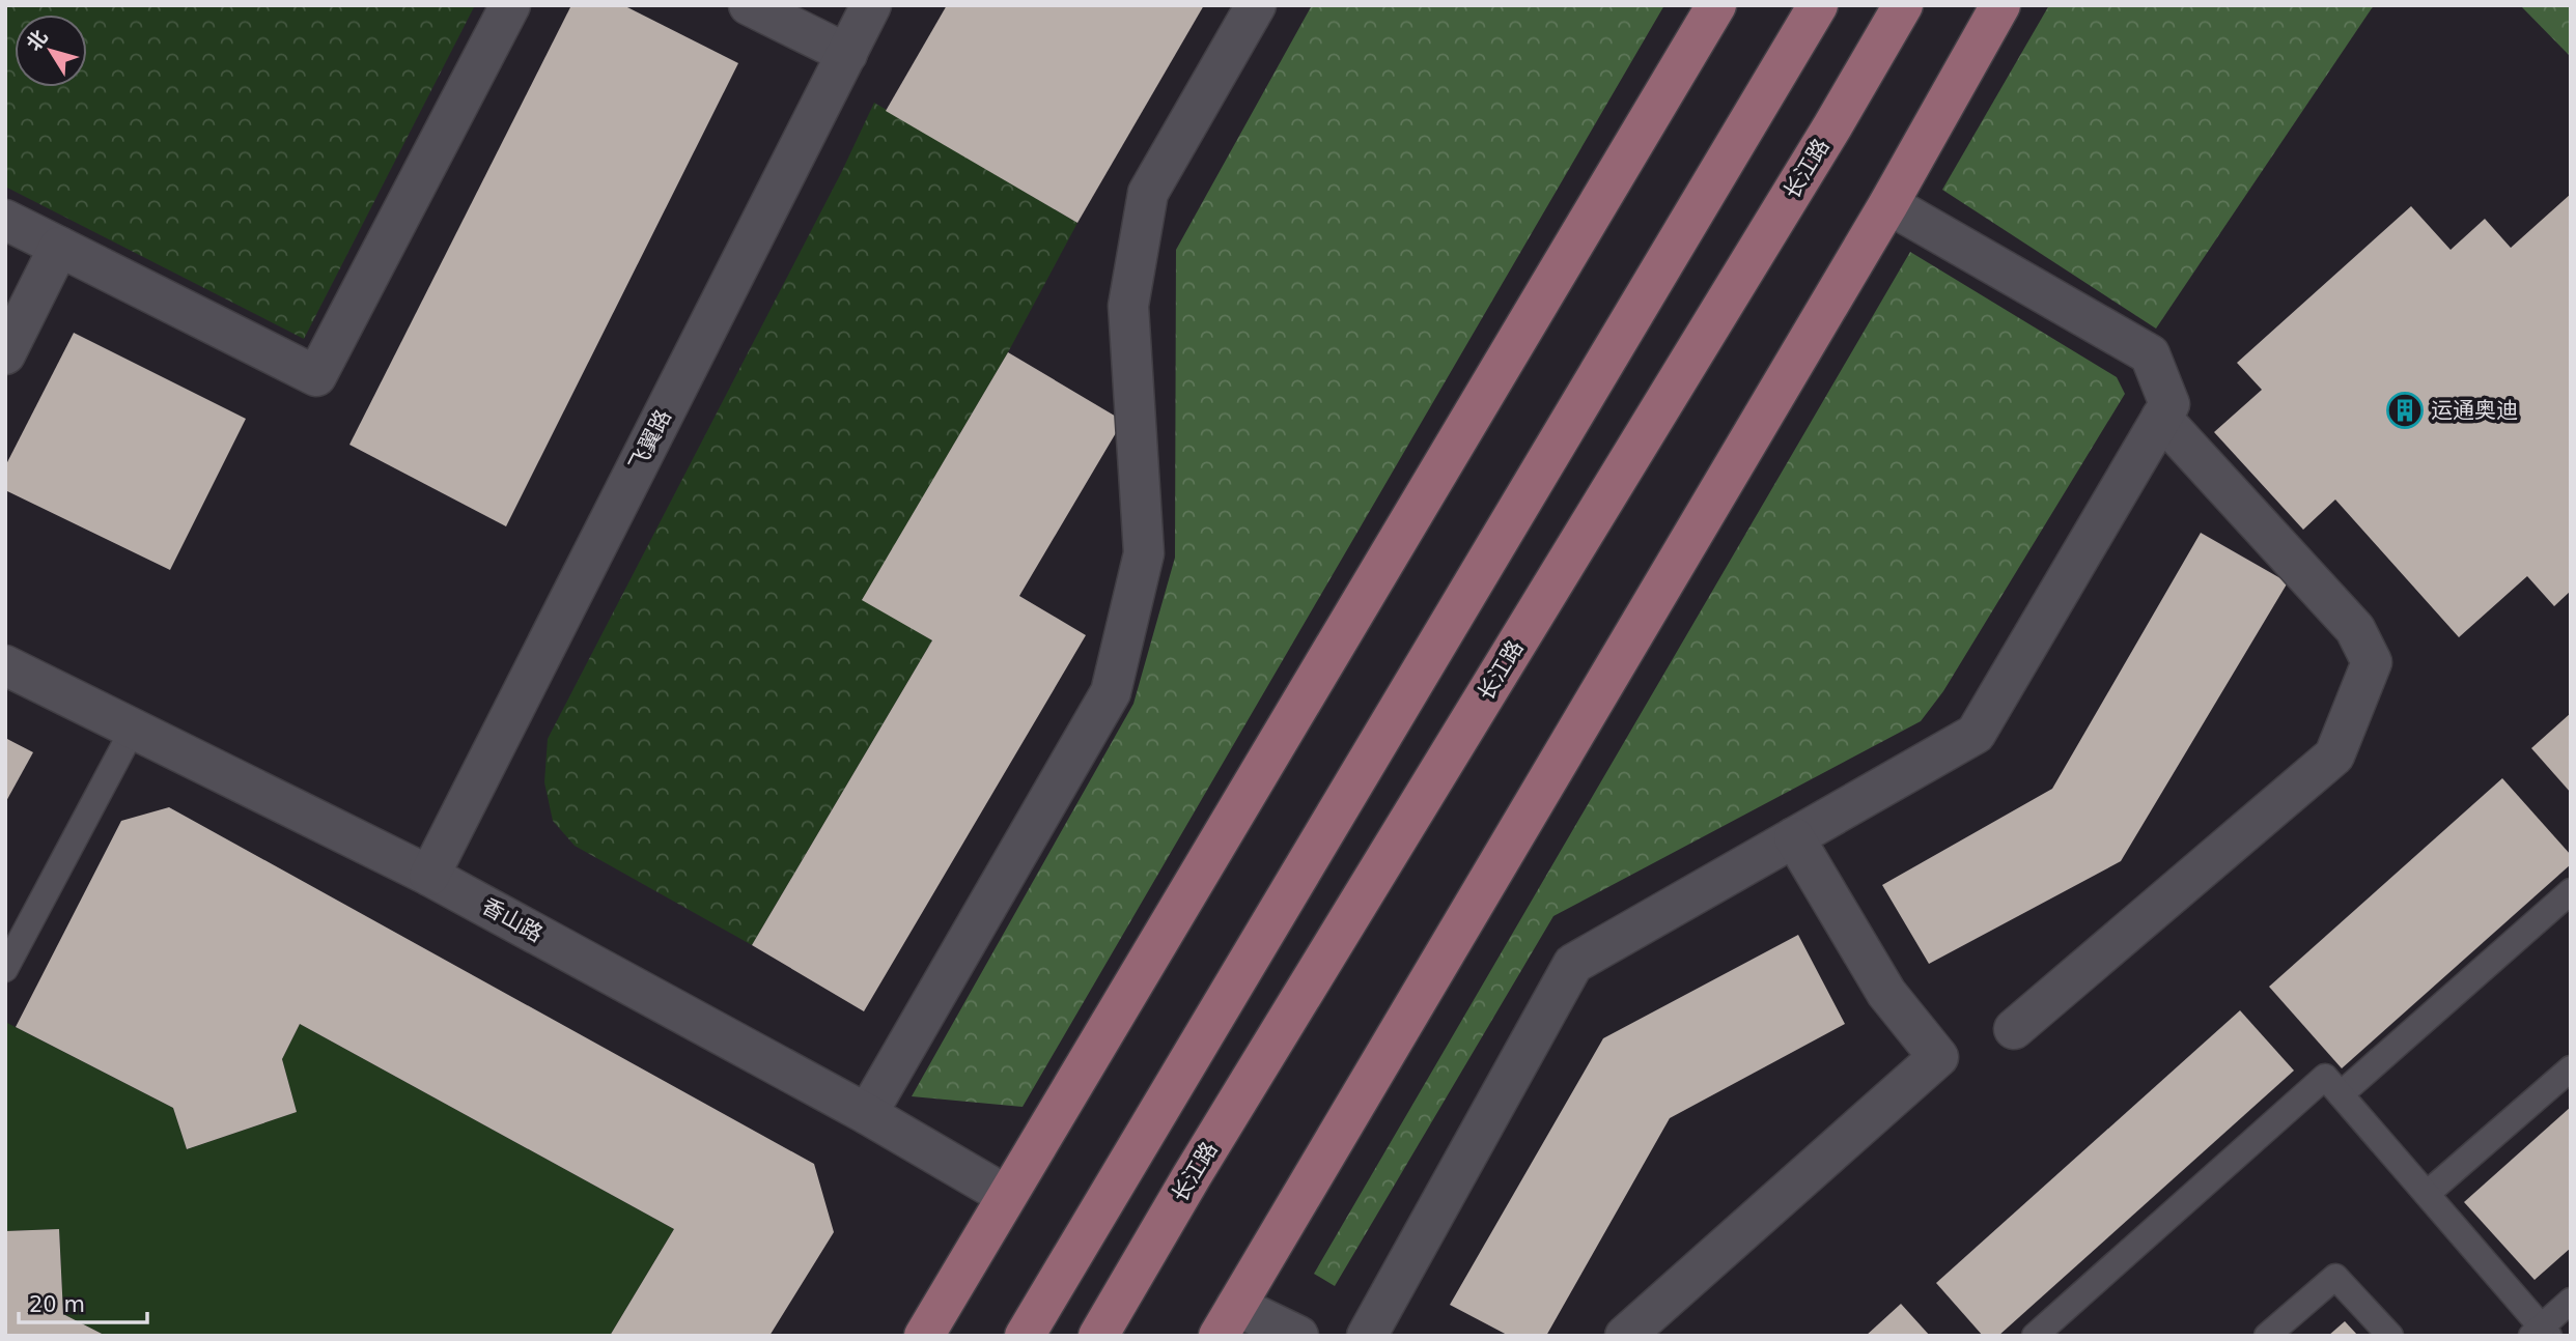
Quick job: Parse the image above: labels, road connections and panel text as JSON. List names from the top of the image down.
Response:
{
  "streets": {
    "main road": ["长江路"],
    "street": ["飞翼路", "香山路"]
  },
  "crossings": [
    ["飞翼路", "香山路"]
  ],
  "places": {
    "building": ["运通奥迪"]
  },
  "scale_bar": "20 m",
  "north": "top left"
}
